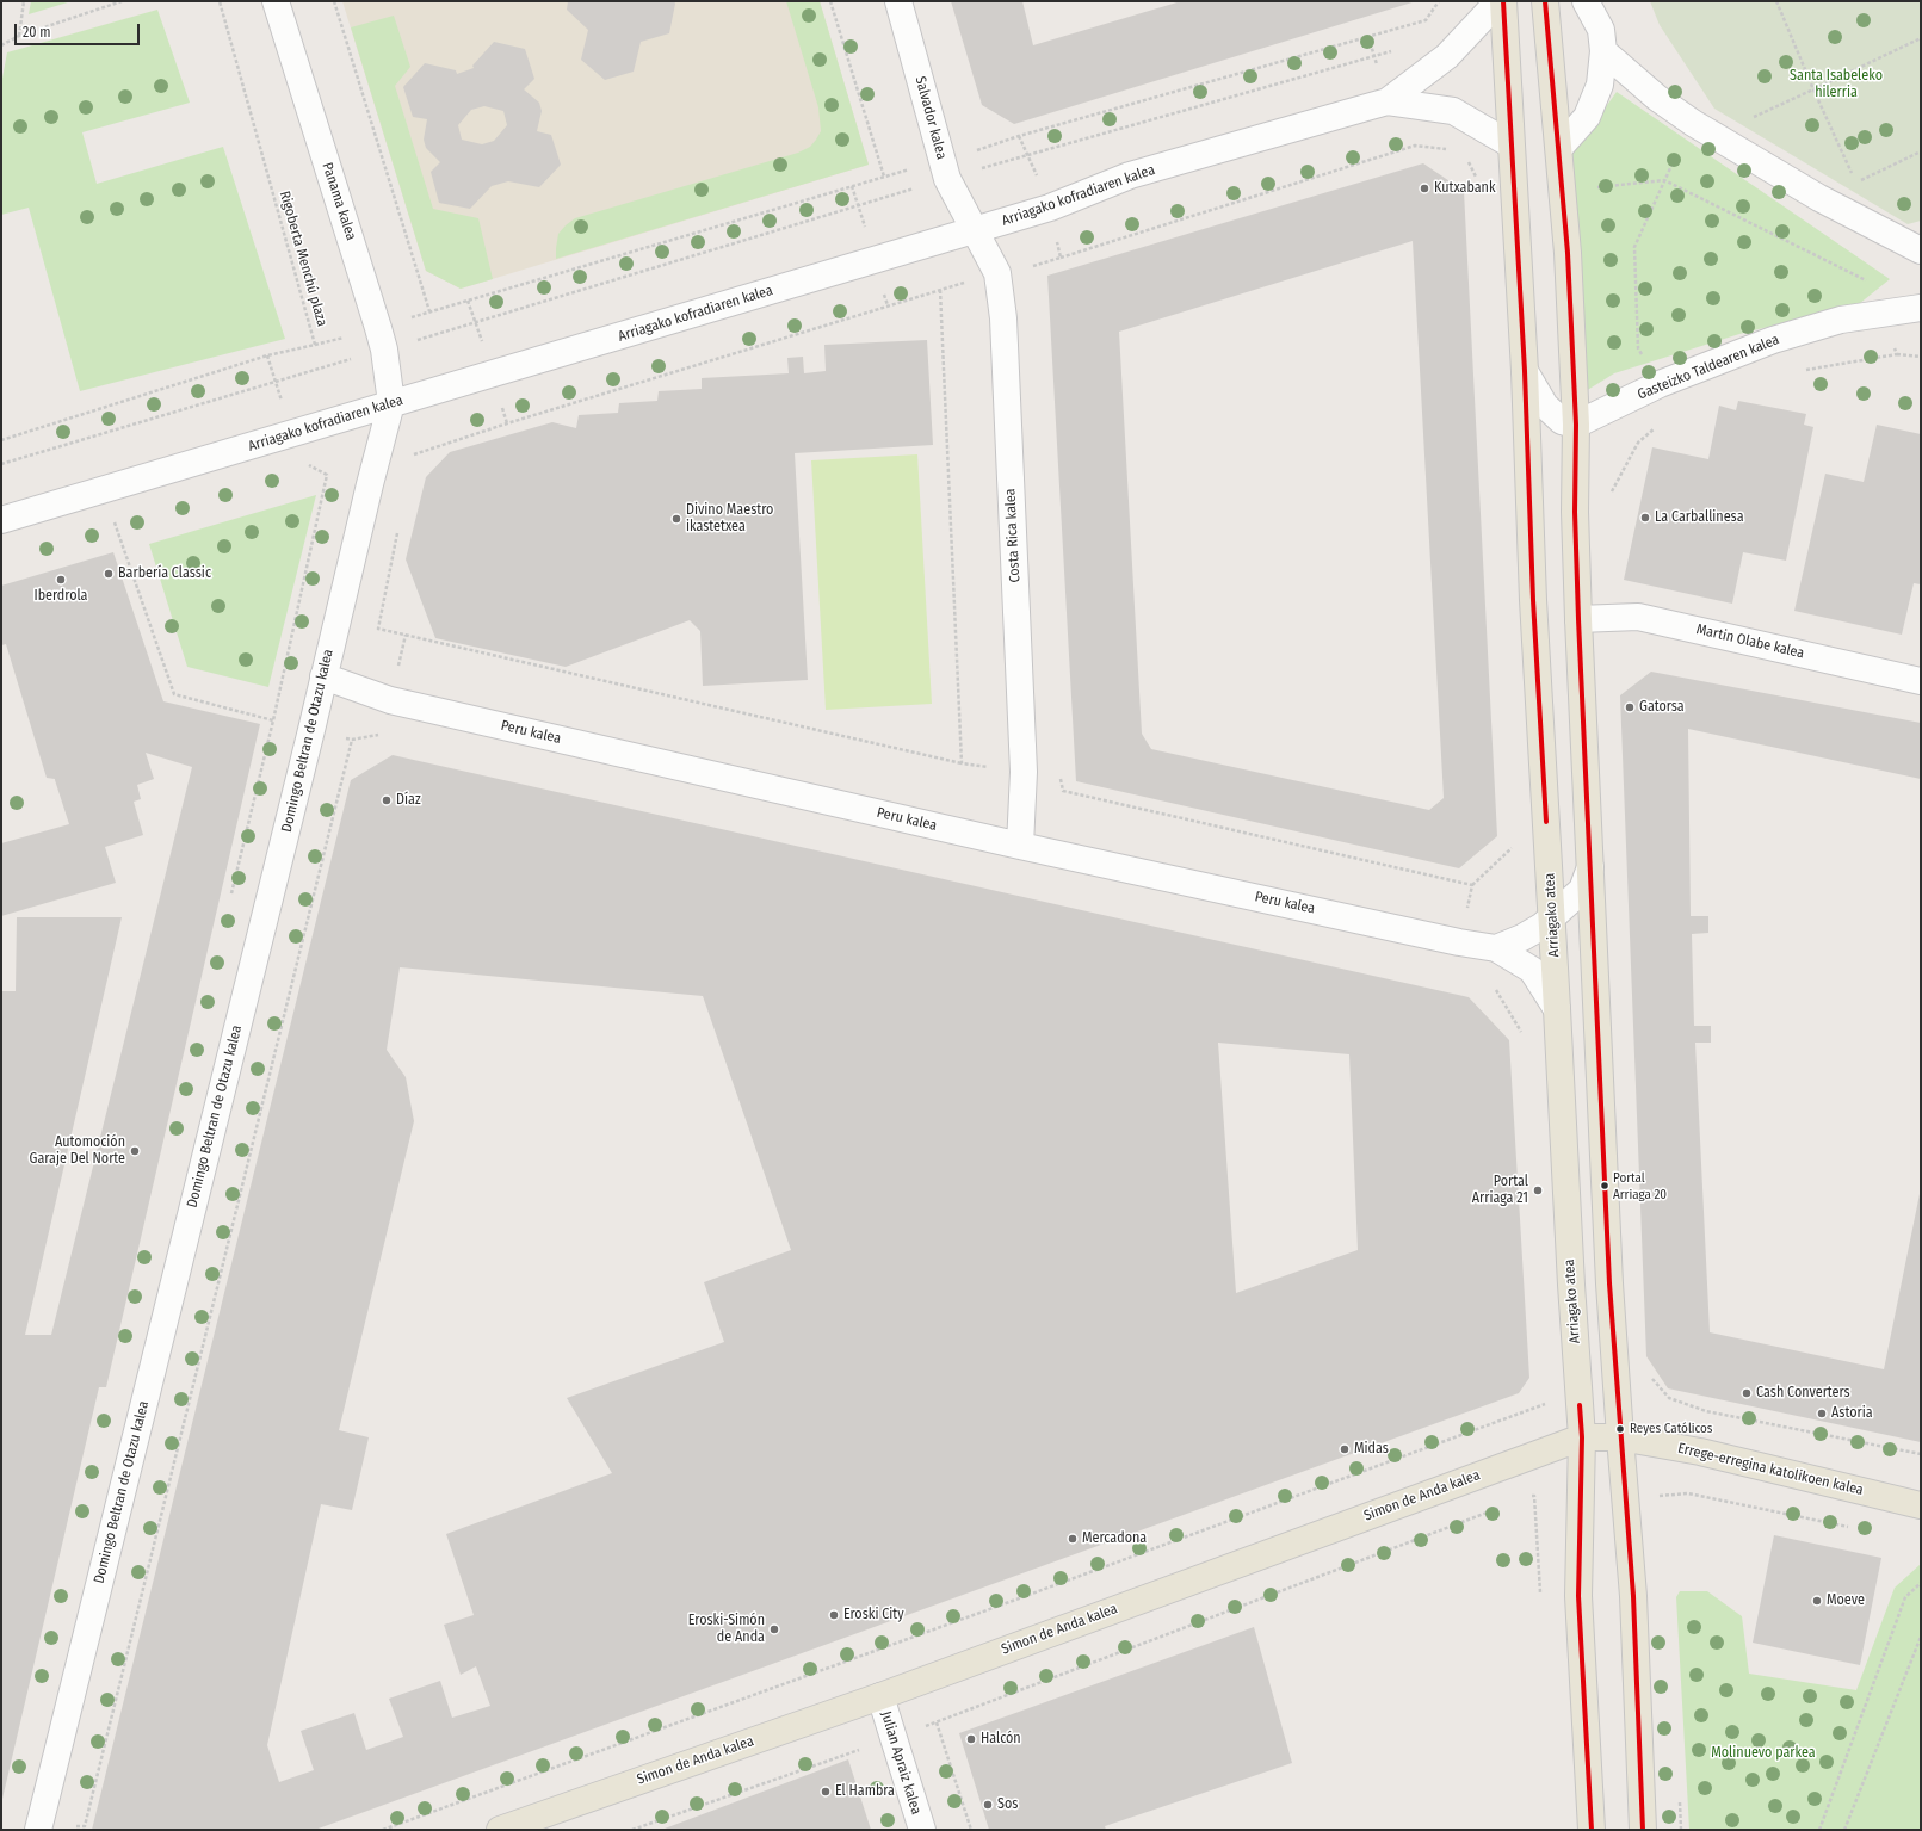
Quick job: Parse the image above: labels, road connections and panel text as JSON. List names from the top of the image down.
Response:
{
  "streets": {
    "main road": ["Arriagako atea", "Errege-erregina katolikoen kalea", "Simon de Anda kalea"],
    "street": [
      "Salvador kalea",
      "Arriagako kofradiaren kalea",
      "Panama kalea",
      "Gasteizko Taldearen kalea",
      "Costa Rica kalea",
      "Martin Olabe kalea",
      "Peru kalea",
      "Domingo Beltran de Otazu kalea",
      "Julian Apraiz kalea"
    ],
    "path": ["Rigoberta Menchú plaza"]
  },
  "crossings": [
    ["Salvador kalea", "Arriagako kofradiaren kalea"],
    ["Salvador kalea", "Costa Rica kalea"],
    ["Arriagako kofradiaren kalea", "Panama kalea"],
    ["Arriagako kofradiaren kalea", "Costa Rica kalea"],
    ["Arriagako kofradiaren kalea", "Domingo Beltran de Otazu kalea"],
    ["Arriagako kofradiaren kalea", "Arriagako atea"],
    ["Panama kalea", "Domingo Beltran de Otazu kalea"],
    ["Costa Rica kalea", "Peru kalea"],
    ["Peru kalea", "Domingo Beltran de Otazu kalea"],
    ["Peru kalea", "Arriagako atea"],
    ["Arriagako atea", "Simon de Anda kalea"],
    ["Errege-erregina katolikoen kalea", "Simon de Anda kalea"],
    ["Simon de Anda kalea", "Julian Apraiz kalea"]
  ],
  "parks": ["Santa Isabeleko hilerria", "Molinuevo parkea"],
  "places": [
    "Kutxabank",
    "La Carballinesa",
    "Divino Maestro ikastetxea",
    "Barbería Classic",
    "Iberdrola",
    "Gatorsa",
    "Díaz",
    "Automoción Garaje Del Norte",
    "Portal Arriaga 20",
    "Portal Arriaga 21",
    "Cash Converters",
    "Astoria",
    "Reyes Católicos",
    "Midas",
    "Mercadona",
    "Moeve",
    "Eroski City",
    "Eroski-Simón de Anda",
    "Halcón",
    "El Hambra",
    "Sos"
  ],
  "scale_bar": "20 m"
}
